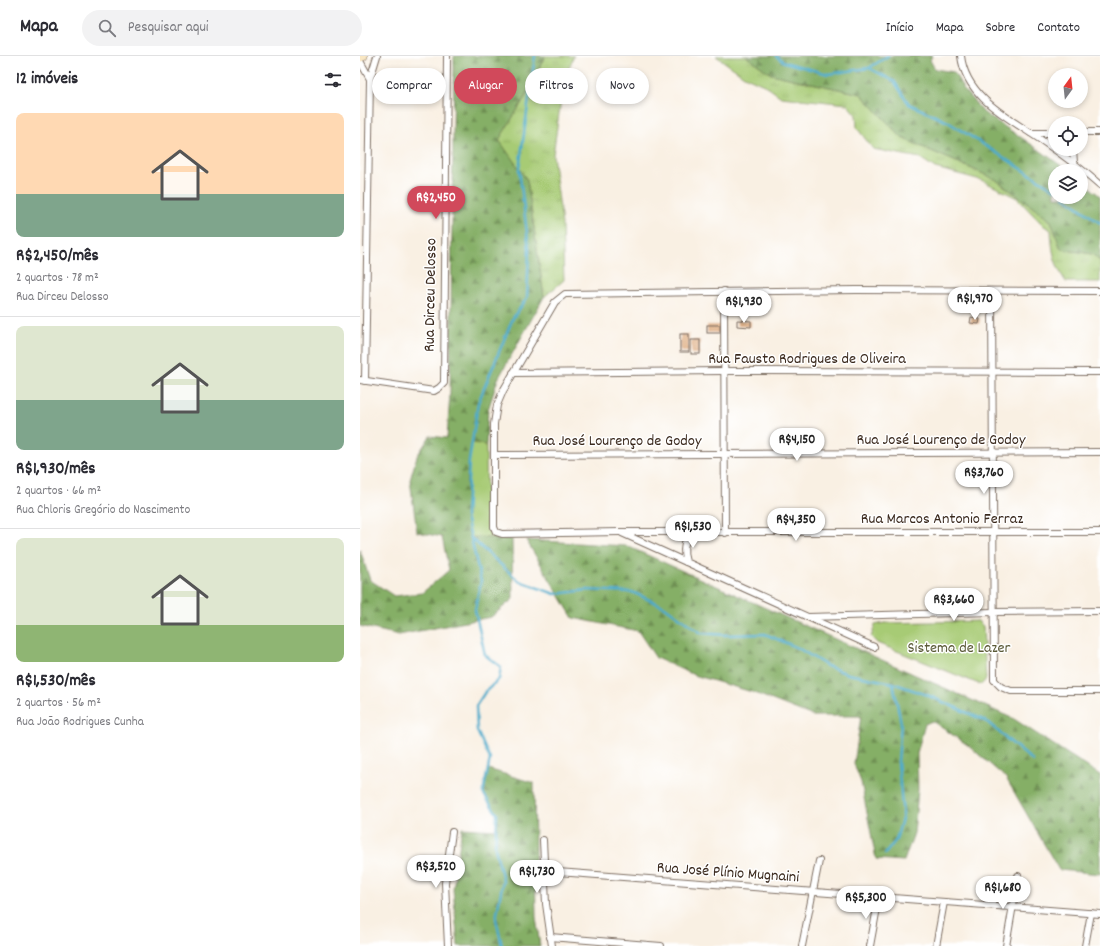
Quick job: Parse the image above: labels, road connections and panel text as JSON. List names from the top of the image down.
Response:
{
  "streets": {
    "street": [
      "Rua Dirceu Delosso",
      "Rua Fausto Rodrigues de Oliveira",
      "Rua José Lourenço de Godoy",
      "Rua Marcos Antonio Ferraz",
      "Rua José Plínio Mugnaini"
    ]
  },
  "crossings": [
    ["Rua José Lourenço de Godoy", "Rua Marcos Antonio Ferraz"]
  ],
  "parks": ["Sistema de Lazer"],
  "north": "top",
  "page": {
    "header": "Mapa",
    "search": "Pesquisar aqui",
    "nav": [
      "Início",
      "Mapa",
      "Sobre",
      "Contato"
    ],
    "heading": "12 imóveis",
    "chip": [
      "Comprar",
      "Alugar",
      "Filtros",
      "Novo"
    ],
    "list": [
      {
        "name": "R$2,450/mês",
        "note": "2 quartos · 78 m² · Rua Dirceu Delosso"
      },
      {
        "name": "R$1,930/mês",
        "note": "2 quartos · 66 m² · Rua Chloris Gregório do Nascimento"
      },
      {
        "name": "R$1,530/mês",
        "note": "2 quartos · 56 m² · Rua João Rodrigues Cunha"
      }
    ],
    "price": [
      "R$2,450",
      "R$1,970",
      "R$1,930",
      "R$4,150",
      "R$3,760",
      "R$4,350",
      "R$1,530",
      "R$3,660",
      "R$3,520",
      "R$1,730",
      "R$1,680",
      "R$5,300"
    ]
  }
}
